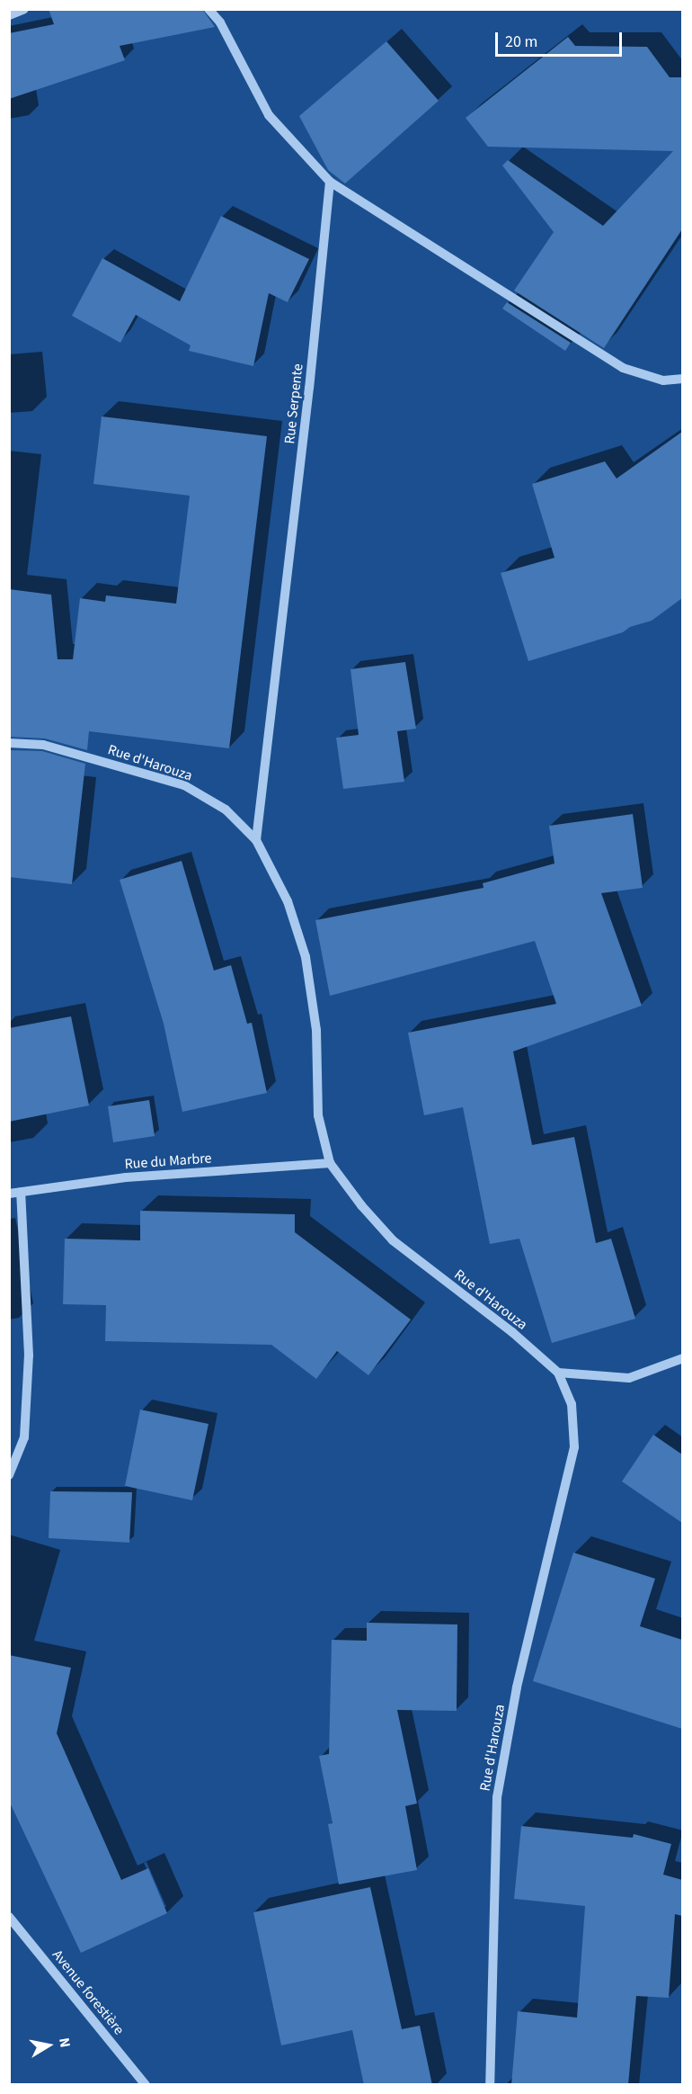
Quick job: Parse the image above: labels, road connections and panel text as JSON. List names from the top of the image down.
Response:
{
  "streets": {
    "street": [
      "Rue Serpente",
      "Rue d'Harouza",
      "Rue du Marbre",
      "Avenue forestière"
    ]
  },
  "crossings": [
    ["Rue Serpente", "Rue d'Harouza"],
    ["Rue d'Harouza", "Rue du Marbre"]
  ],
  "scale_bar": "20 m",
  "north": "right"
}
